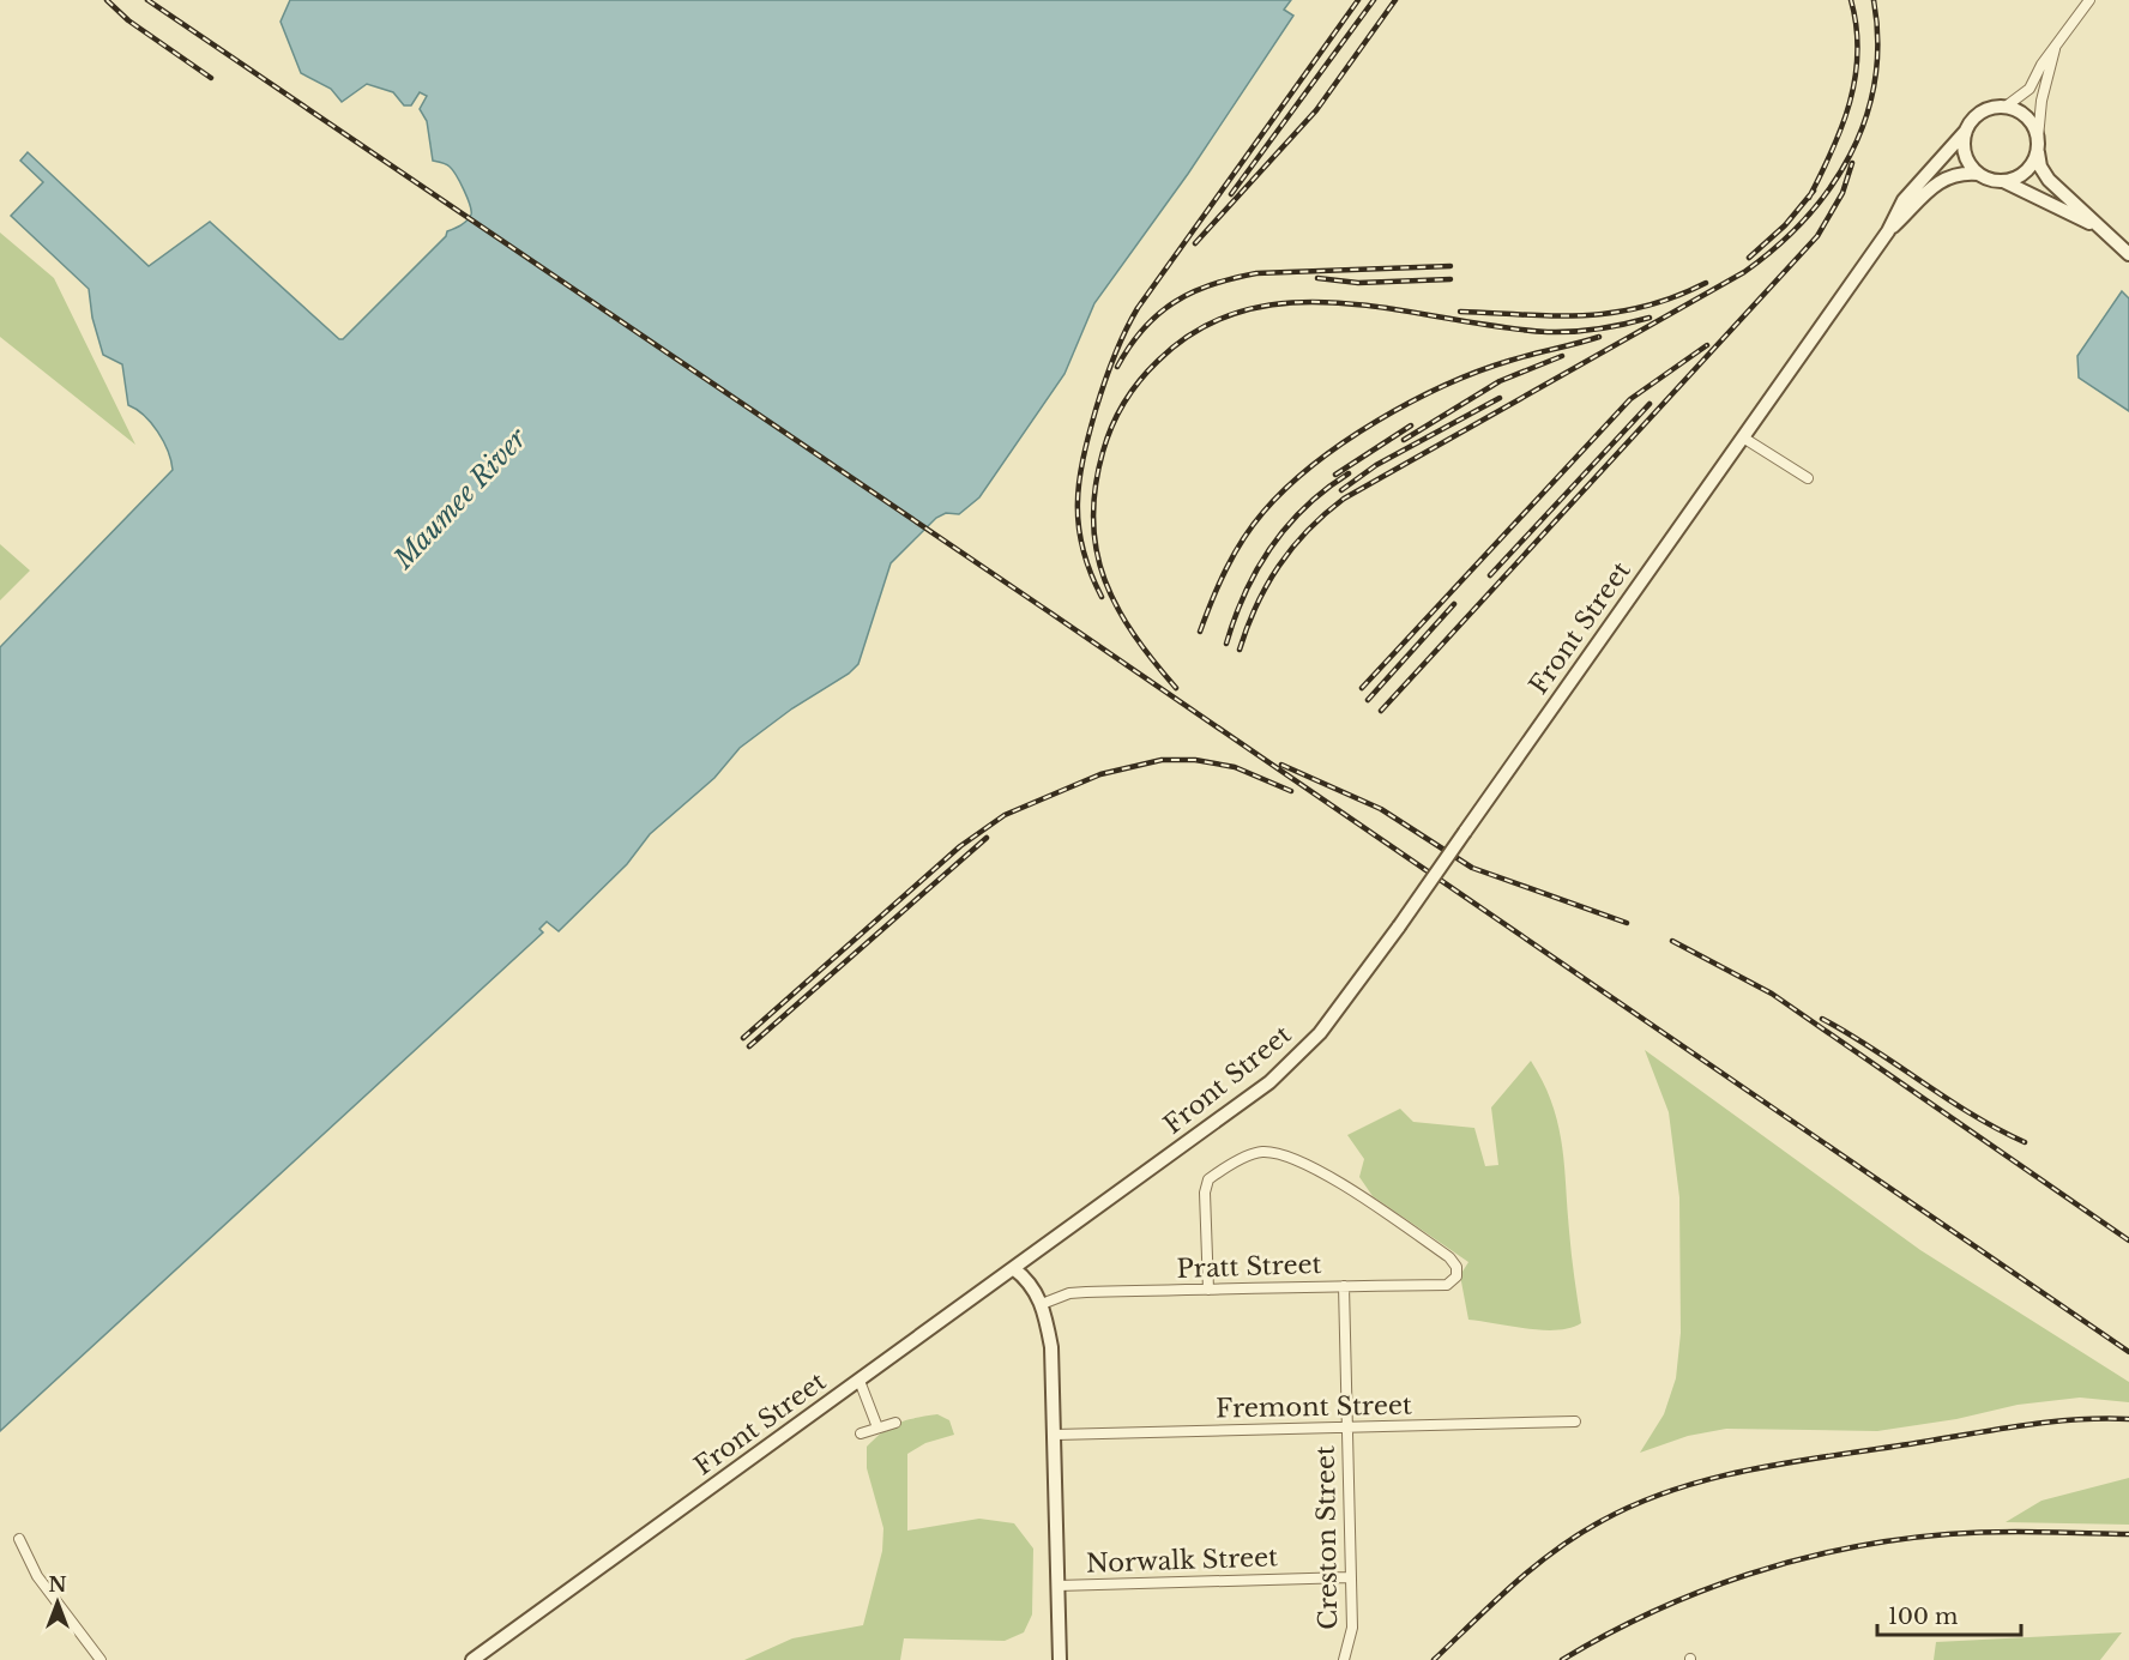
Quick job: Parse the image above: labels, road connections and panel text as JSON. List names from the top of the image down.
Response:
{
  "streets": {
    "street": [
      "Front Street",
      "Pratt Street",
      "Fremont Street",
      "Creston Street",
      "Norwalk Street"
    ]
  },
  "crossings": [
    ["Pratt Street", "Creston Street"],
    ["Fremont Street", "Creston Street"],
    ["Creston Street", "Norwalk Street"]
  ],
  "water": ["Maumee River"],
  "scale_bar": "100 m",
  "north": "top"
}
